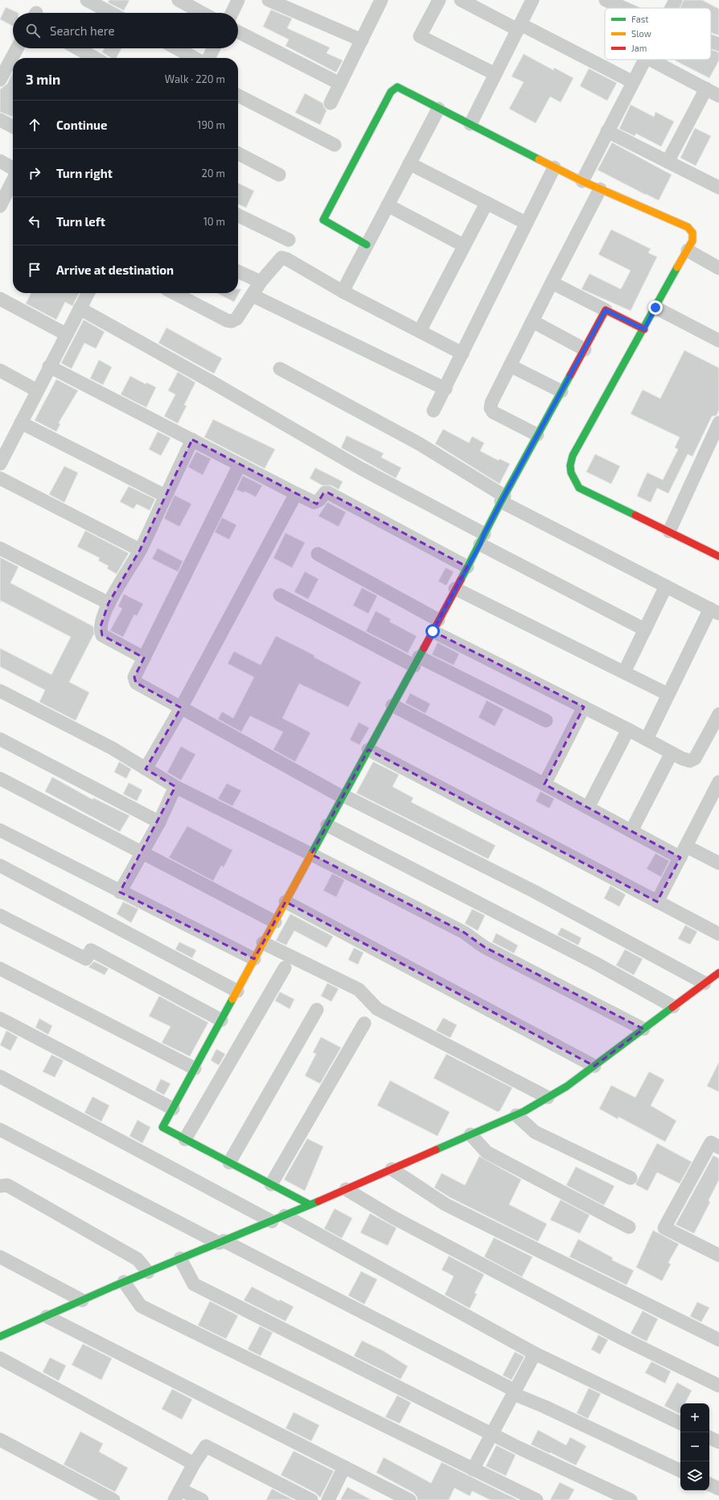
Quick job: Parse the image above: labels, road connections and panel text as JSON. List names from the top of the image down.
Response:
{
  "legend": ["Fast", "Slow", "Jam"],
  "page": {
    "search": "Search here",
    "heading": ["3 min", "Walk · 220 m"],
    "list": [
      ["Continue", "190 m"],
      ["Turn right", "20 m"],
      ["Turn left", "10 m"],
      "Arrive at destination"
    ],
    "map_buttons": ["+", "−"]
  }
}
